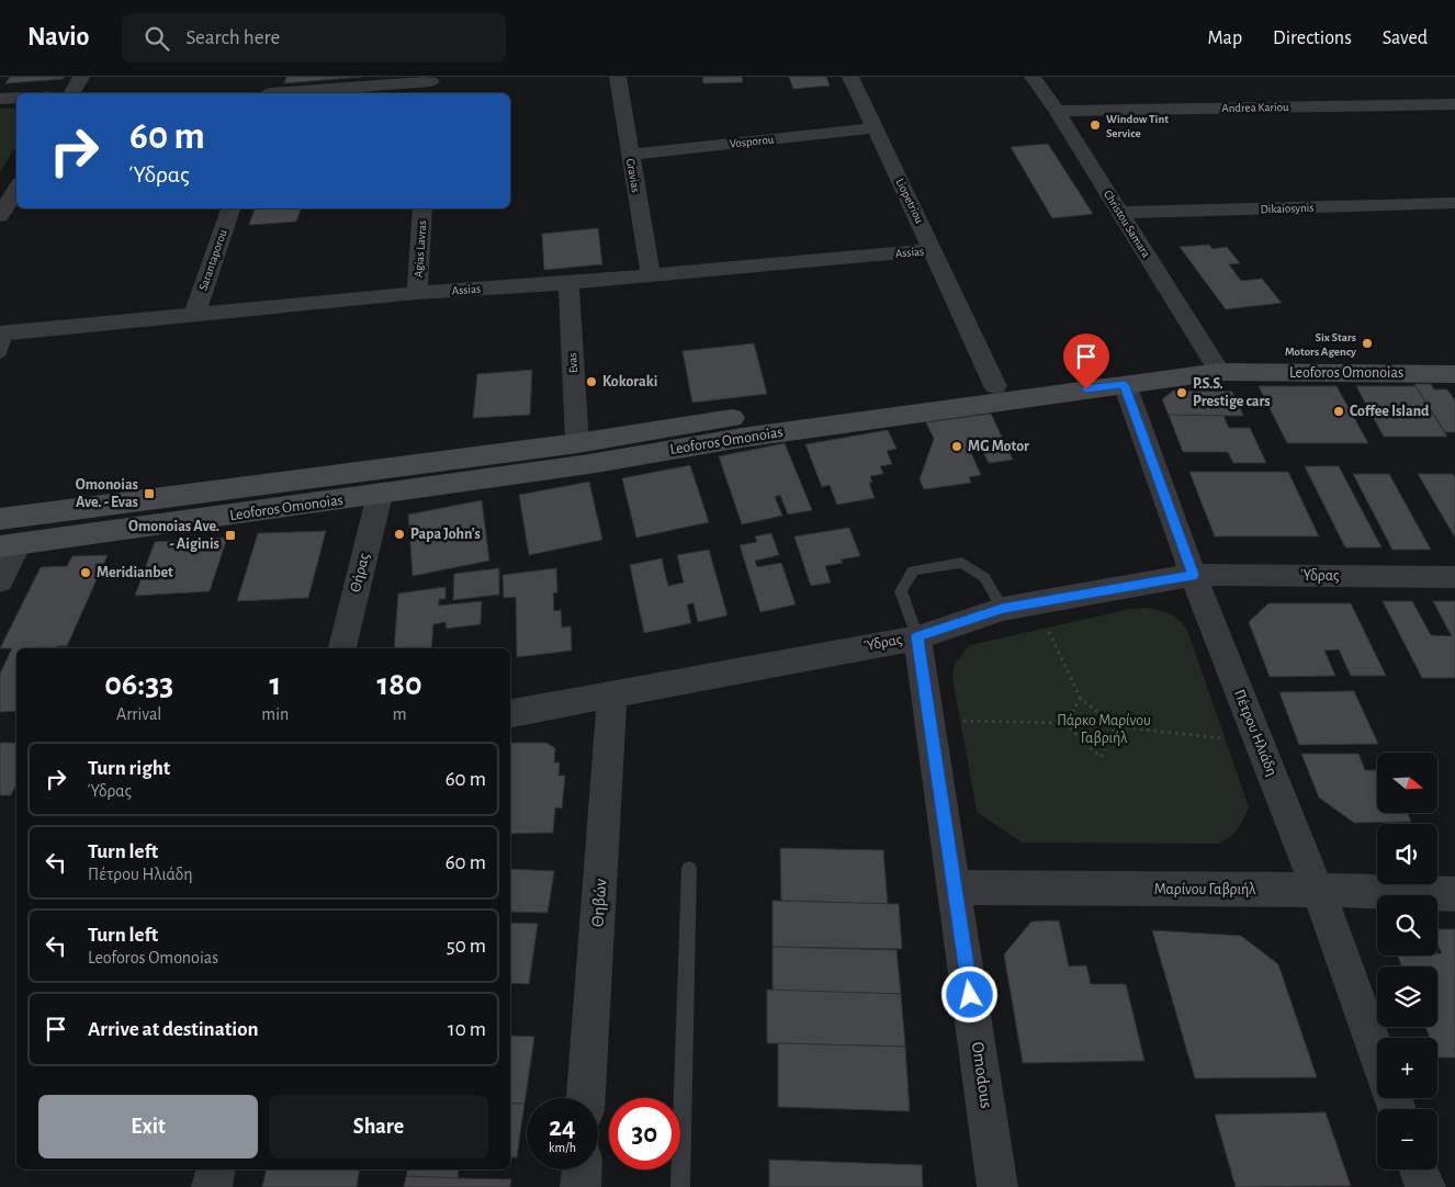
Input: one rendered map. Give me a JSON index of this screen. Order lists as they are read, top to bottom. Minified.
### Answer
{"streets":{"main road":["Leoforos Omonoias"],"street":["Andrea Kariou","Vosporou","Gravias","Liopetriou","Dikaiosynis","Christou Samara","Agias Lavras","Assias","Sarantaporou","Evas","Θήρας","Ύδρας","Πέτρου Ηλιάδη","Μαρίνου Γαβριήλ","Θηβών","Omodous"]},"crossings":[["Andrea Kariou","Christou Samara"],["Vosporou","Gravias"],["Vosporou","Liopetriou"],["Gravias","Assias"],["Liopetriou","Assias"],["Liopetriou","Leoforos Omonoias"],["Dikaiosynis","Christou Samara"],["Christou Samara","Leoforos Omonoias"],["Agias Lavras","Assias"],["Assias","Sarantaporou"],["Assias","Evas"],["Evas","Leoforos Omonoias"],["Leoforos Omonoias","Θήρας"],["Leoforos Omonoias","Πέτρου Ηλιάδη"],["Ύδρας","Πέτρου Ηλιάδη"],["Ύδρας","Θηβών"],["Ύδρας","Omodous"],["Πέτρου Ηλιάδη","Μαρίνου Γαβριήλ"],["Μαρίνου Γαβριήλ","Omodous"]],"parks":["Πάρκο Μαρίνου Γαβριήλ"],"places":{"other":["Window Tint Service","Six Stars Motors Agency","Kokoraki","P.S.S. Prestige cars","Coffee Island","MG Motor","Papa John's","Meridianbet"],"transit":["Omonoias Ave. - Evas","Omonoias Ave. - Aiginis"]},"north":"right","page":{"header":"Navio","search":"Search here","nav":["Map","Directions","Saved"],"turn":["60 m","Ύδρας"],"eta":["06:33","Arrival","1","min","180","m"],"list":[{"name":"Turn right","note":"Ύδρας","value":"60 m"},{"name":"Turn left","note":"Πέτρου Ηλιάδη","value":"60 m"},{"name":"Turn left","note":"Leoforos Omonoias","value":"50 m"},{"name":"Arrive at destination","value":"10 m"}],"map_buttons":["+","−"],"buttons":["Exit","Share"],"speed":"24 km/h","limit":"30"}}
